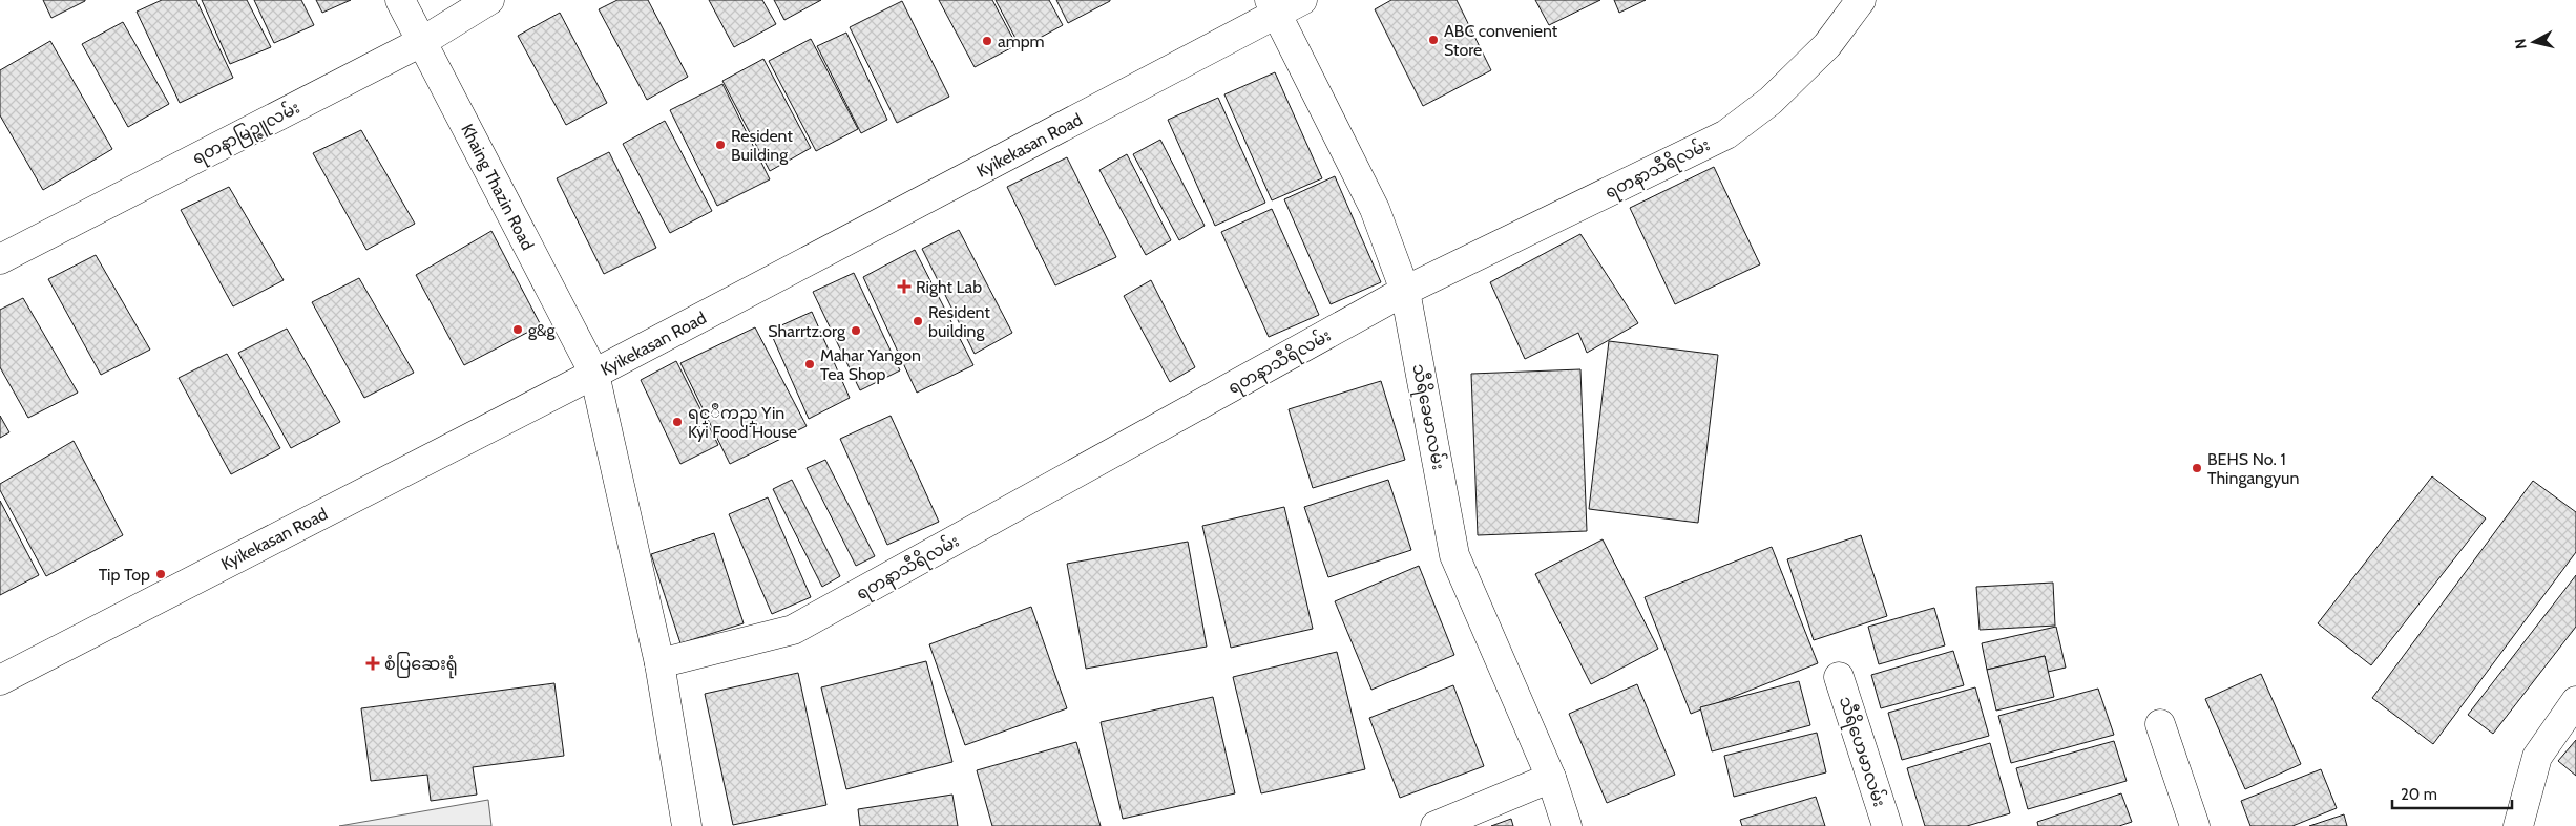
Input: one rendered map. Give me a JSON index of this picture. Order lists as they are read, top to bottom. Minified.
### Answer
{"streets":{"street":["ရတနာမြဉ္ဇူလမ်း","Kyikekasan Road","ရတနာသီရိလမ်း","Khaing Thazin Road","သီရိခေမာလမ်း","သီရိဟေမာလမ်း"]},"crossings":[["ရတနာမြဉ္ဇူလမ်း","Khaing Thazin Road"],["Kyikekasan Road","Khaing Thazin Road"],["Kyikekasan Road","သီရိခေမာလမ်း"],["ရတနာသီရိလမ်း","Khaing Thazin Road"],["ရတနာသီရိလမ်း","သီရိခေမာလမ်း"]],"places":{"other":["ABC convenient Store","ampm","Resident Building","Resident building","g&g","Sharrtz.org","Mahar Yangon Tea Shop","ရင္ဳကည္ Yin Kyi Food House","BEHS No. 1 Thingangyun","Tip Top"],"health":["Right Lab","စံပြဆေးရုံ"]},"scale_bar":"20 m","north":"left"}
